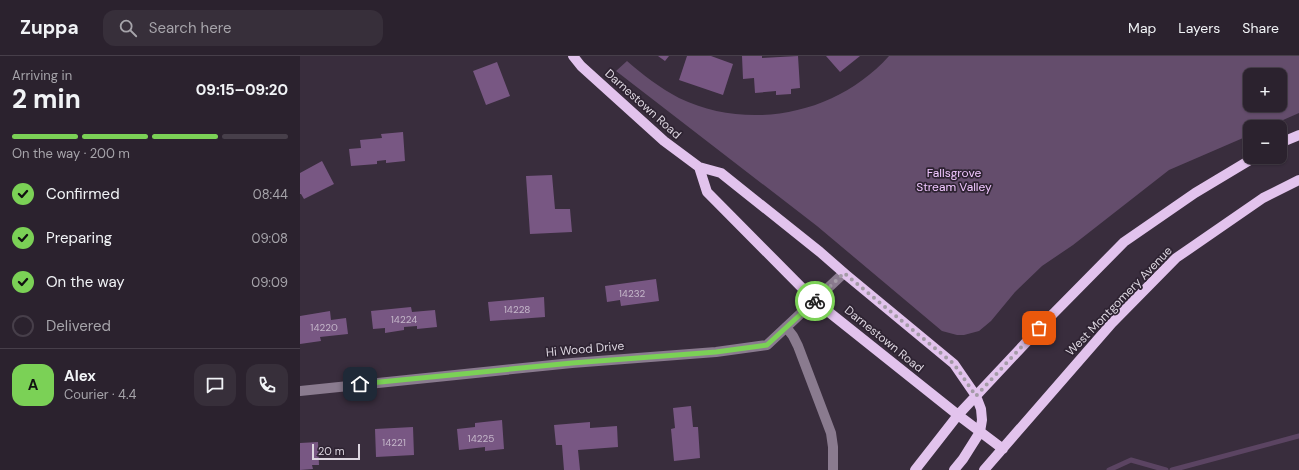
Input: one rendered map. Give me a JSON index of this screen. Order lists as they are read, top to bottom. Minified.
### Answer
{"streets":{"main road":["Darnestown Road","West Montgomery Avenue"],"street":["Hi Wood Drive"]},"crossings":[["Darnestown Road","West Montgomery Avenue"],["Darnestown Road","Hi Wood Drive"]],"parks":["Fallsgrove Stream Valley"],"house_numbers":["14232","14228","14224","14220","14225","14221"],"scale_bar":"20 m","page":{"header":"Zuppa","search":"Search here","nav":["Map","Layers","Share"],"heading":["2 min","Arriving in","09:15–09:20"],"panel":["Alex","Courier · 4.4"],"map_buttons":["+","−"],"bar":"On the way · 200 m","list":[["Confirmed","08:44"],["Preparing","09:08"],["On the way","09:09"],"Delivered"],"round":"A","scale":"20 m"}}
